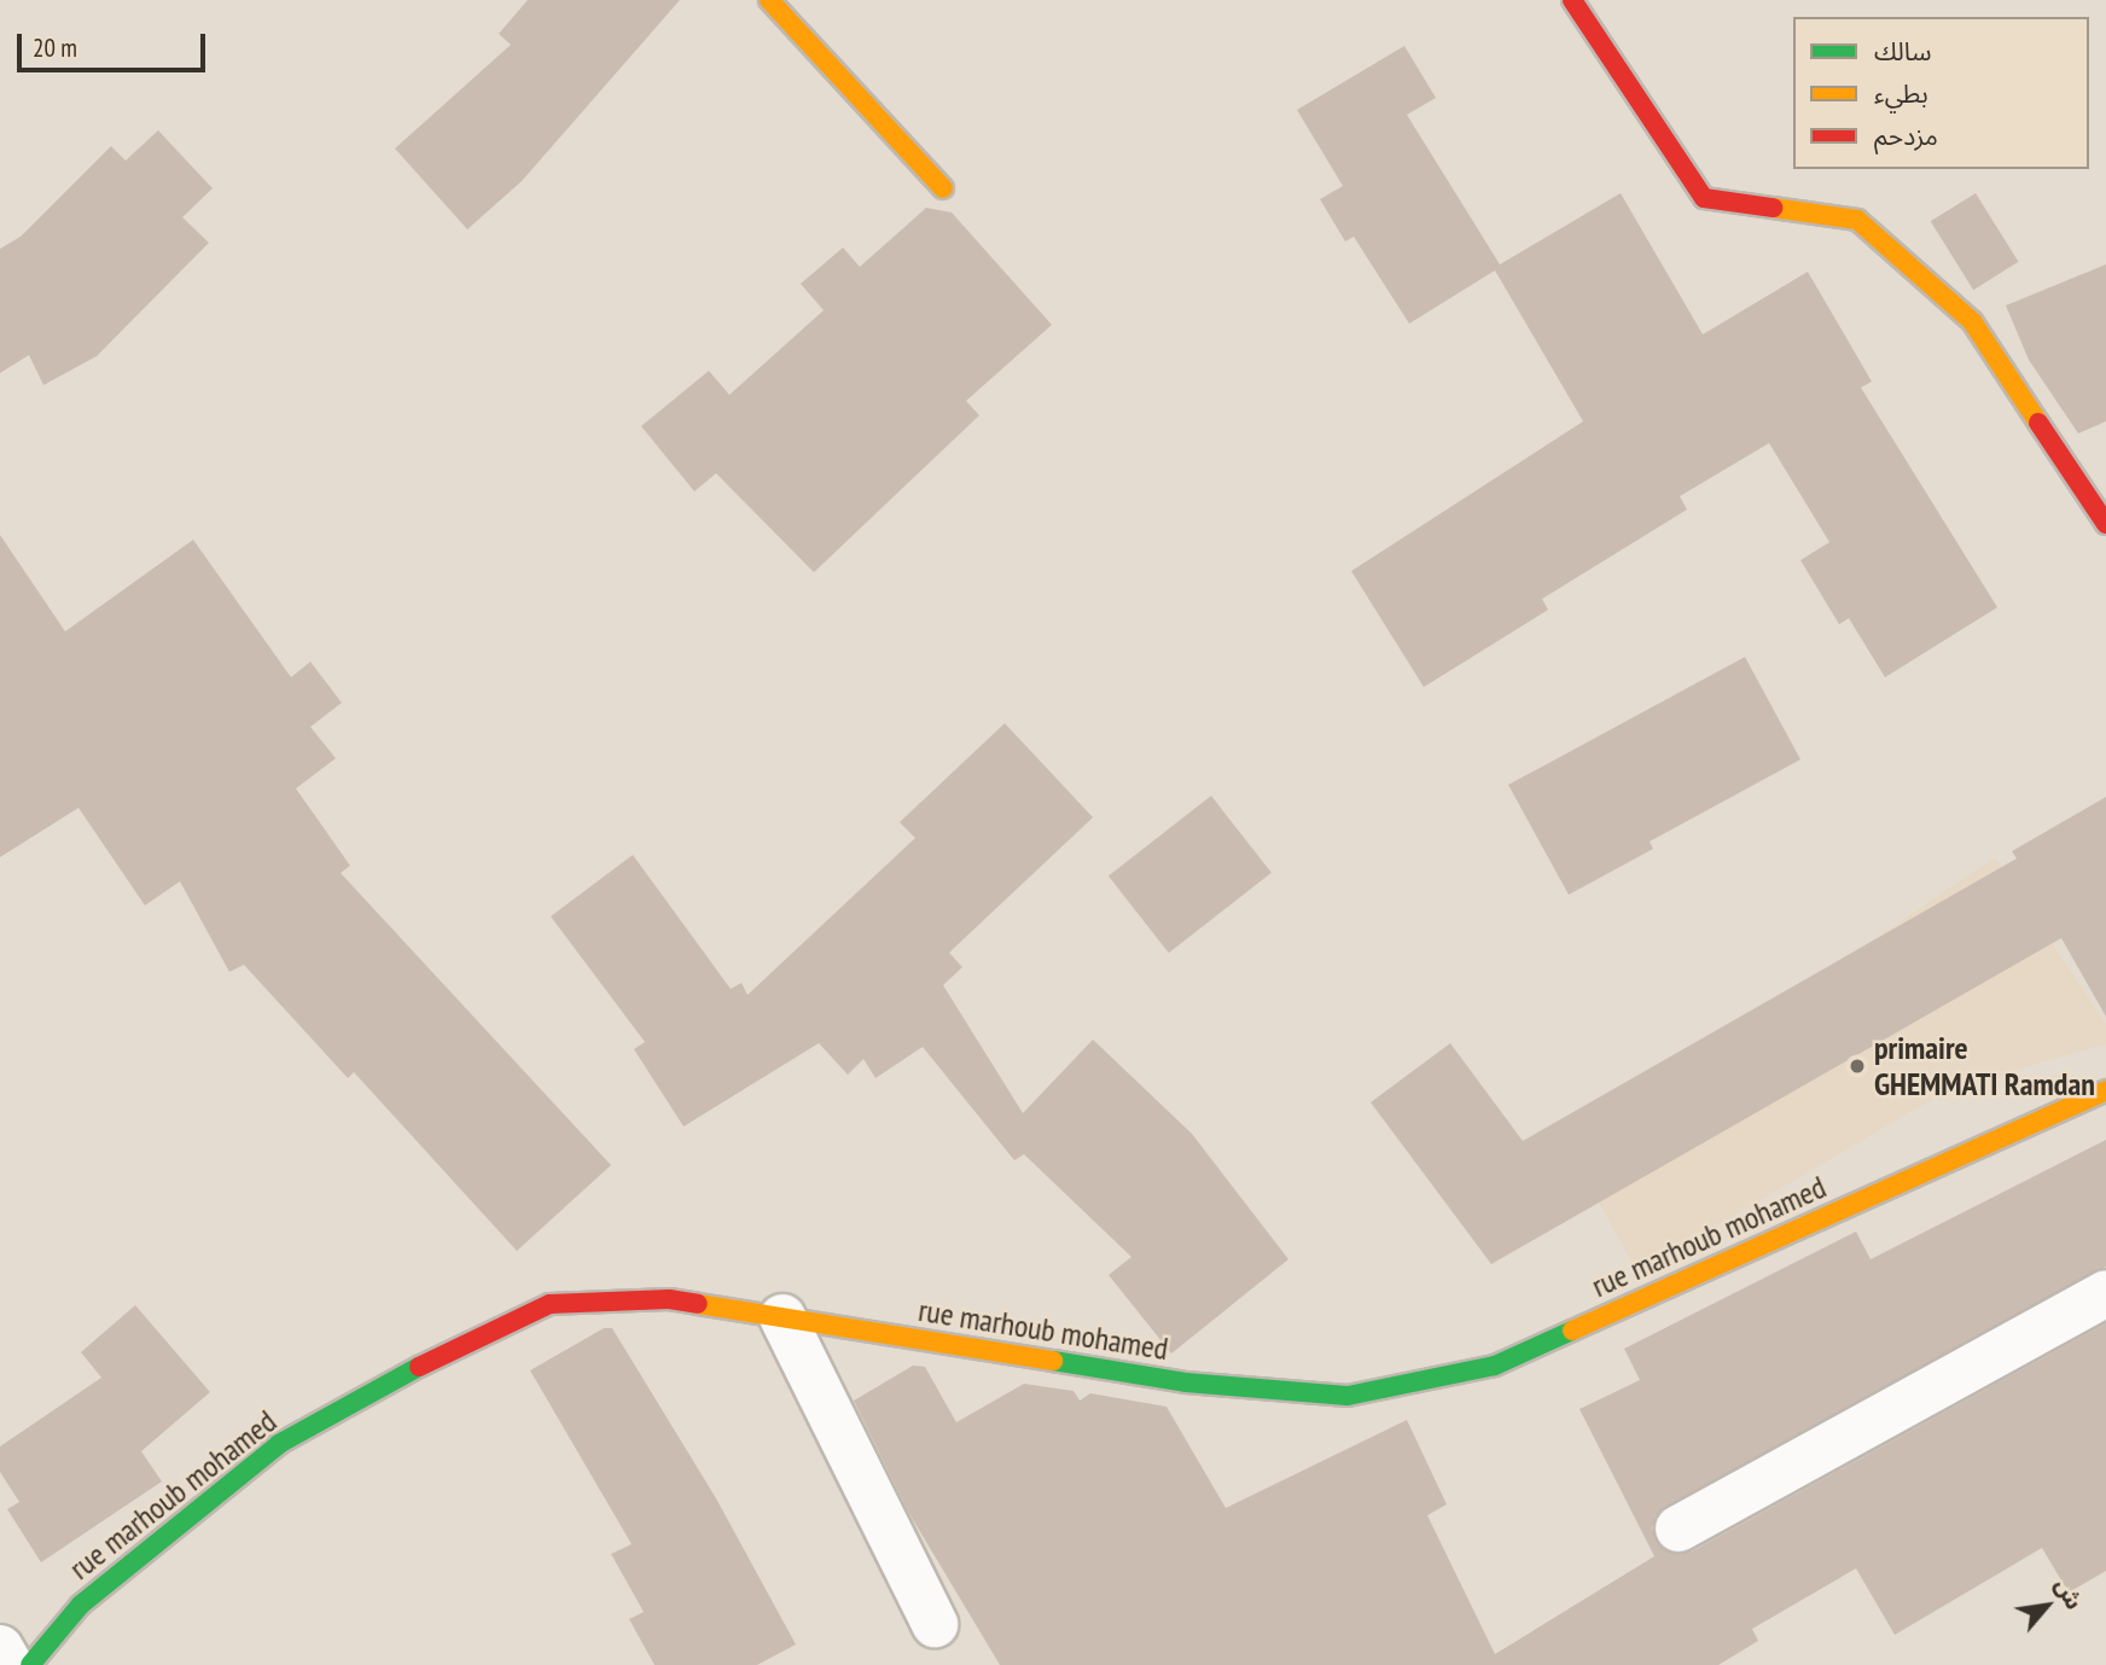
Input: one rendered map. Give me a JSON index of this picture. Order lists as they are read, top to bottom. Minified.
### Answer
{"streets":{"street":["rue marhoub mohamed"]},"places":["primaire GHEMMATI Ramdan"],"legend":["سالك","بطيء","مزدحم"],"scale_bar":"20 m","north":"top right"}
